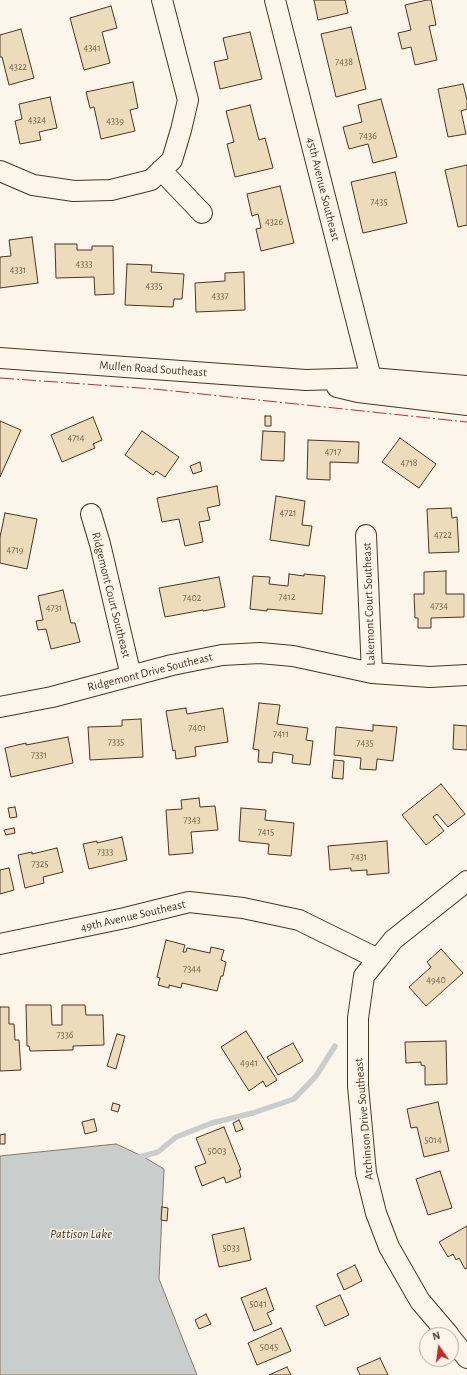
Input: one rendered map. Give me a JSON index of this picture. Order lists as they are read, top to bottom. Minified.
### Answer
{"streets":{"street":["45th Avenue Southeast","Mullen Road Southeast","Ridgemont Court Southeast","Lakemont Court Southeast","Ridgemont Drive Southeast","49th Avenue Southeast","Atchinson Drive Southeast"]},"crossings":[["45th Avenue Southeast","Mullen Road Southeast"],["Ridgemont Court Southeast","Ridgemont Drive Southeast"],["Lakemont Court Southeast","Ridgemont Drive Southeast"],["49th Avenue Southeast","Atchinson Drive Southeast"]],"water":["Pattison Lake"],"house_numbers":["4341","7438","4322","4324","4339","7436","7435","4326","4333","4331","4335","4337","4714","4717","4718","4721","4722","4719","7412","7402","4734","4731","7401","7411","7335","7435","7331","7343","7415","7333","7431","7325","7344","4940","7336","4941","5014","5003","5033","5041","5045"],"north":"top"}
